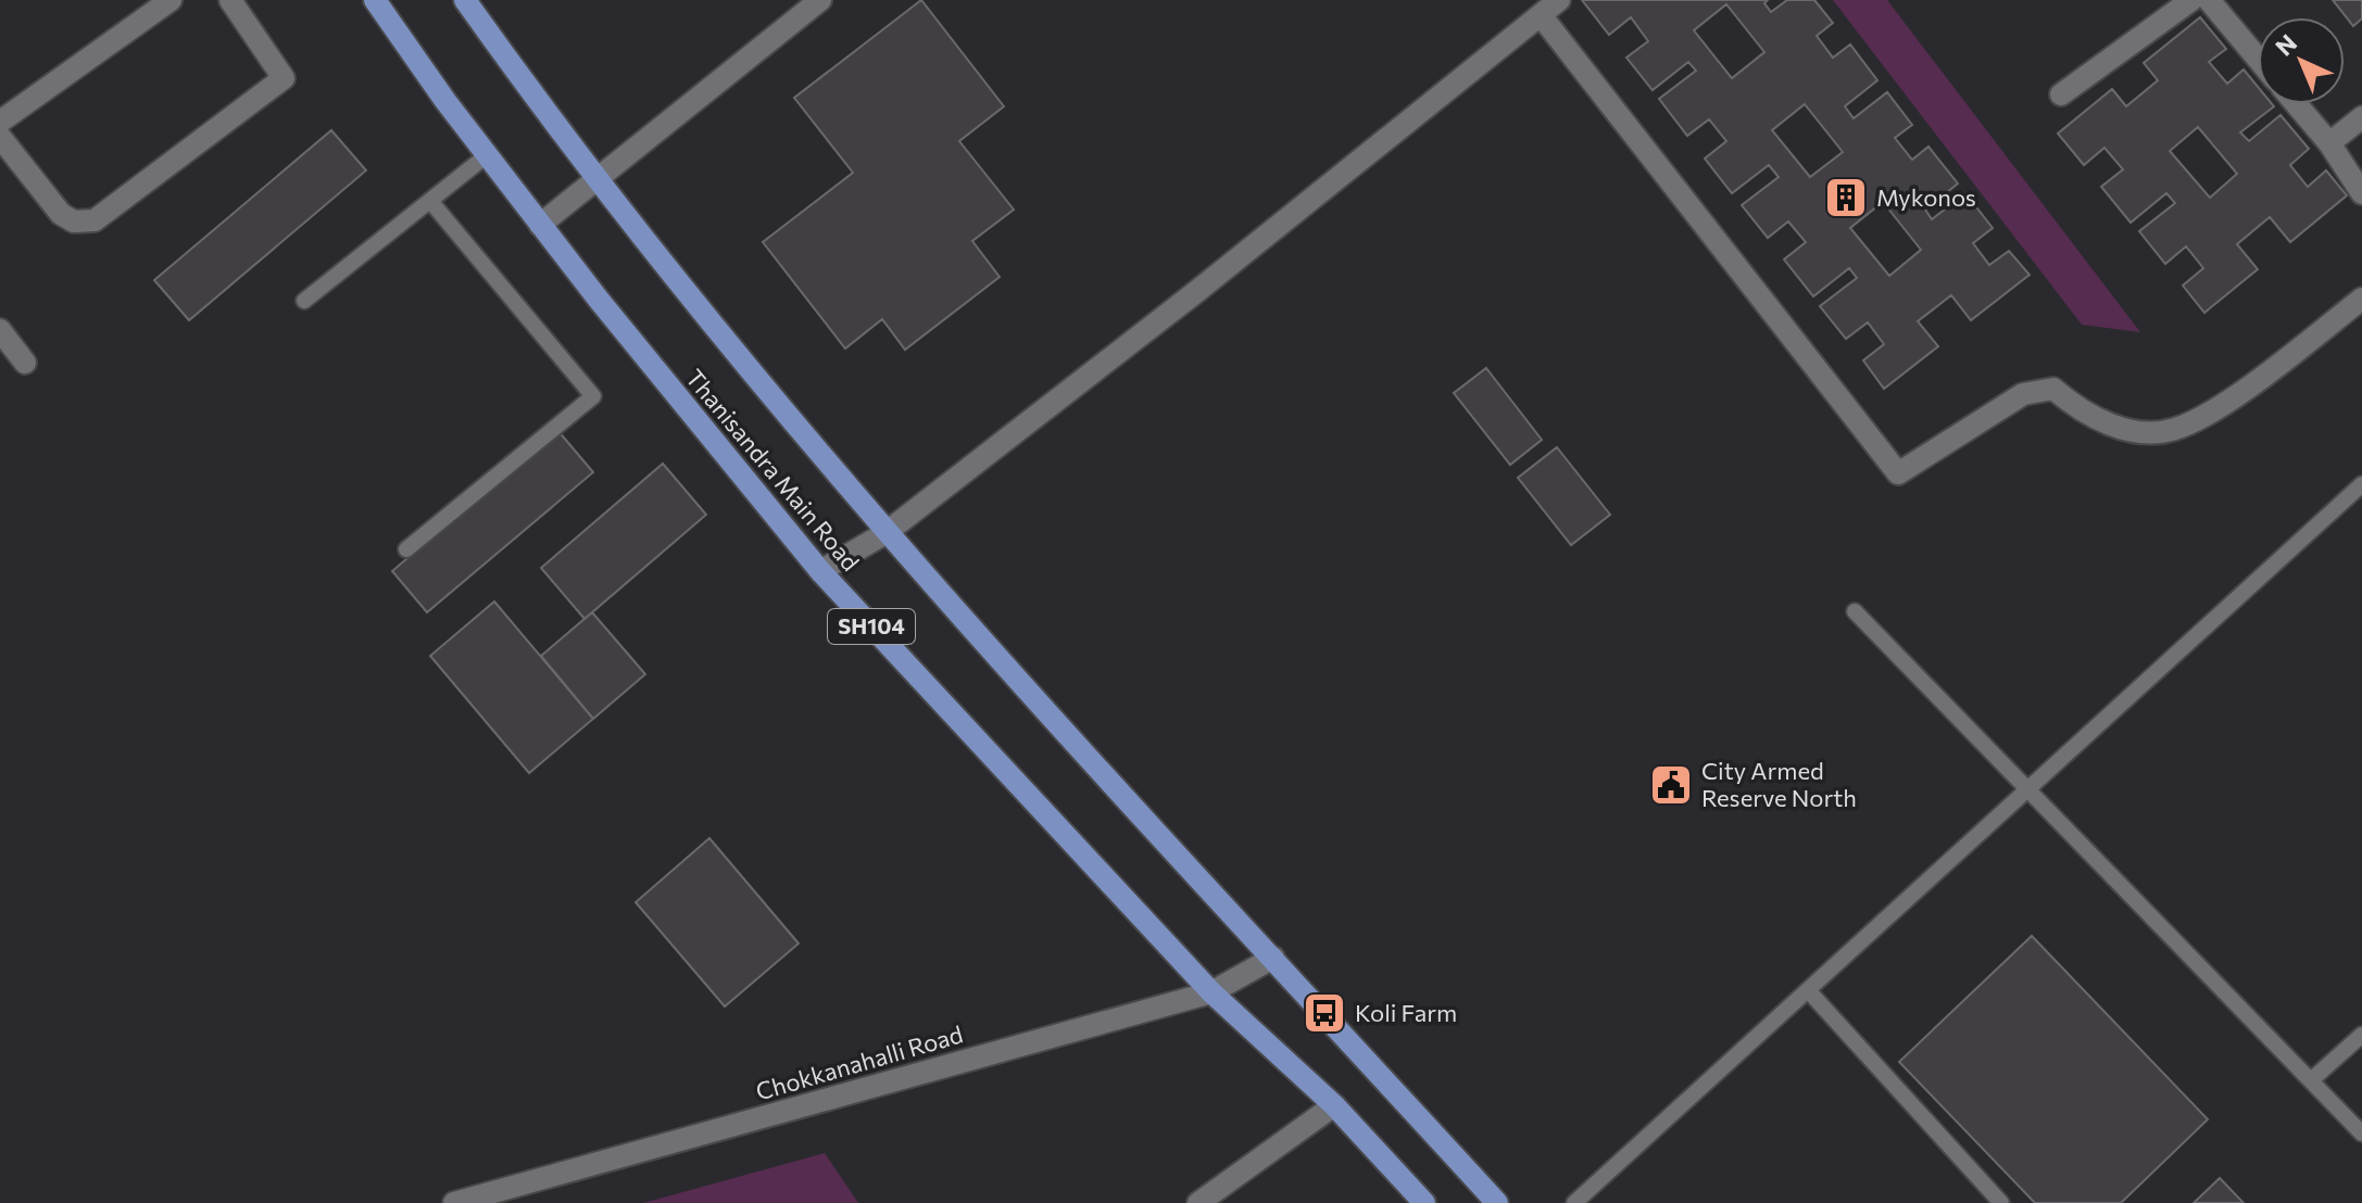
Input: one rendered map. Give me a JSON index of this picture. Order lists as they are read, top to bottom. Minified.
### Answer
{"streets":{"main road":["Thanisandra Main Road","SH104"],"street":["Chokkanahalli Road"]},"crossings":[["Thanisandra Main Road","Chokkanahalli Road"]],"places":{"building":["Mykonos"],"public building":["City Armed Reserve North"],"bus stop":["Koli Farm"]},"north":"top left"}
